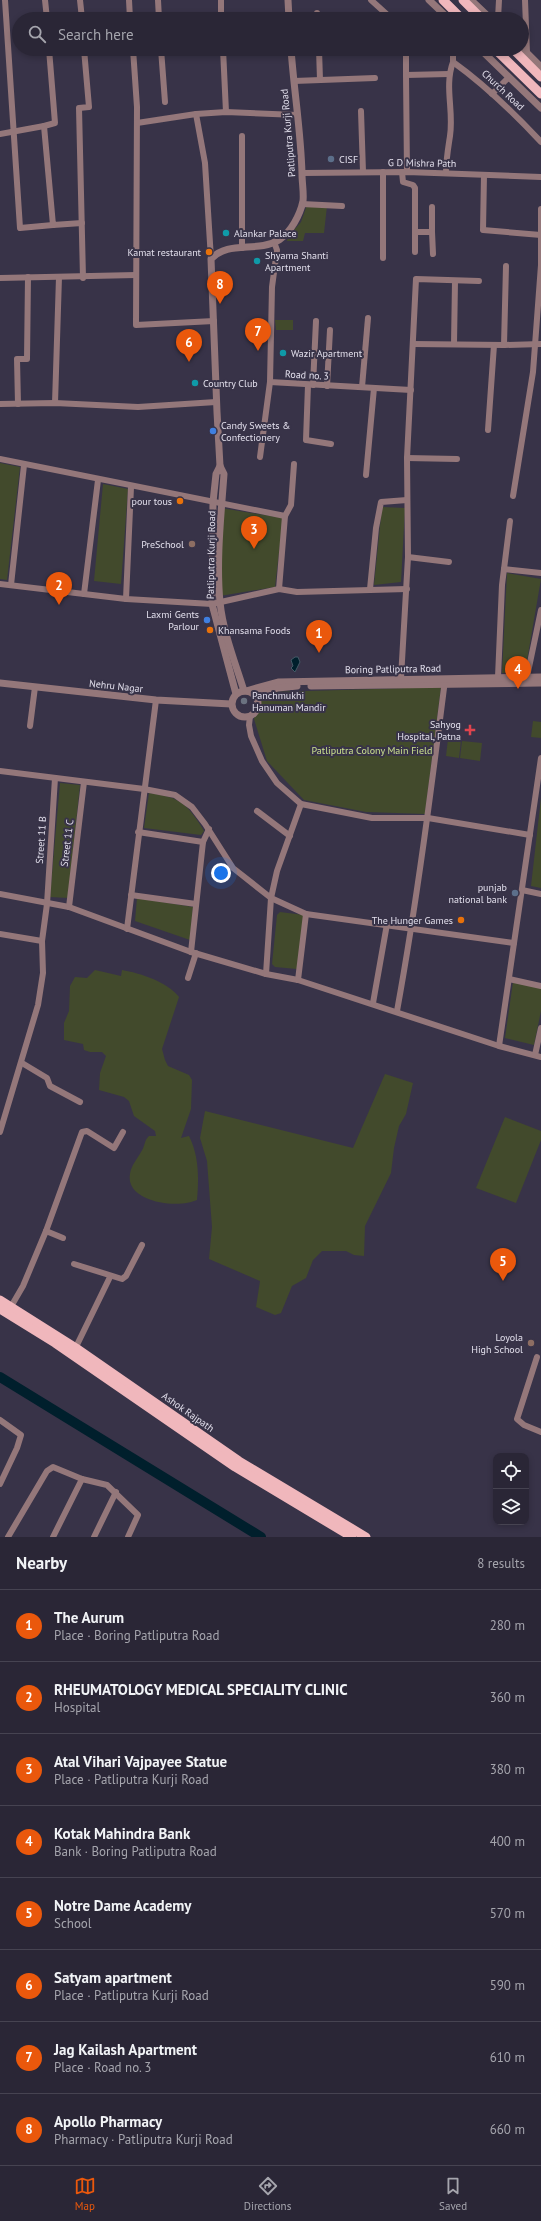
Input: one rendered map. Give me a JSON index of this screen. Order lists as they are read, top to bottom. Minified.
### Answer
{"streets":{"main road":["Ashok Rajpath"],"street":["Church Road","Patliputra Kurji Road","G D Mishra Path","Road no. 3","Boring Patliputra Road","Nehru Nagar","Street 11 B","Street 11 C"]},"crossings":[["Patliputra Kurji Road","G D Mishra Path"],["Patliputra Kurji Road","Road no. 3"],["Patliputra Kurji Road","Boring Patliputra Road"],["Patliputra Kurji Road","Nehru Nagar"],["Boring Patliputra Road","Nehru Nagar"]],"parks":["Patliputra Colony Main Field"],"places":{"other":["CISF","Alankar Palace","Kamat restaurant","Shyama Shanti Apartment","Wazir Apartment","Country Club","Candy Sweets & Confectionery","pour tous","PreSchool","Laxmi Gents Parlour","Khansama Foods","Panchmukhi Hanuman Mandir","punjab national bank","The Hunger Games","Loyola High School"],"health":["Sahyog Hospital, Patna"]},"page":{"search":"Search here","pins":["8","7","6","3","2","1","4","5"],"heading":["Nearby","8 results"],"list":[{"mark":"1","name":"The Aurum","note":"Place · Boring Patliputra Road","value":"280 m"},{"mark":"2","name":"RHEUMATOLOGY MEDICAL SPECIALITY CLINIC","note":"Hospital","value":"360 m"},{"mark":"3","name":"Atal Vihari Vajpayee Statue","note":"Place · Patliputra Kurji Road","value":"380 m"},{"mark":"4","name":"Kotak Mahindra Bank","note":"Bank · Boring Patliputra Road","value":"400 m"},{"mark":"5","name":"Notre Dame Academy","note":"School","value":"570 m"},{"mark":"6","name":"Satyam apartment","note":"Place · Patliputra Kurji Road","value":"590 m"},{"mark":"7","name":"Jag Kailash Apartment","note":"Place · Road no. 3","value":"610 m"},{"mark":"8","name":"Apollo Pharmacy","note":"Pharmacy · Patliputra Kurji Road","value":"660 m"}],"nav":["Map","Directions","Saved"]}}
